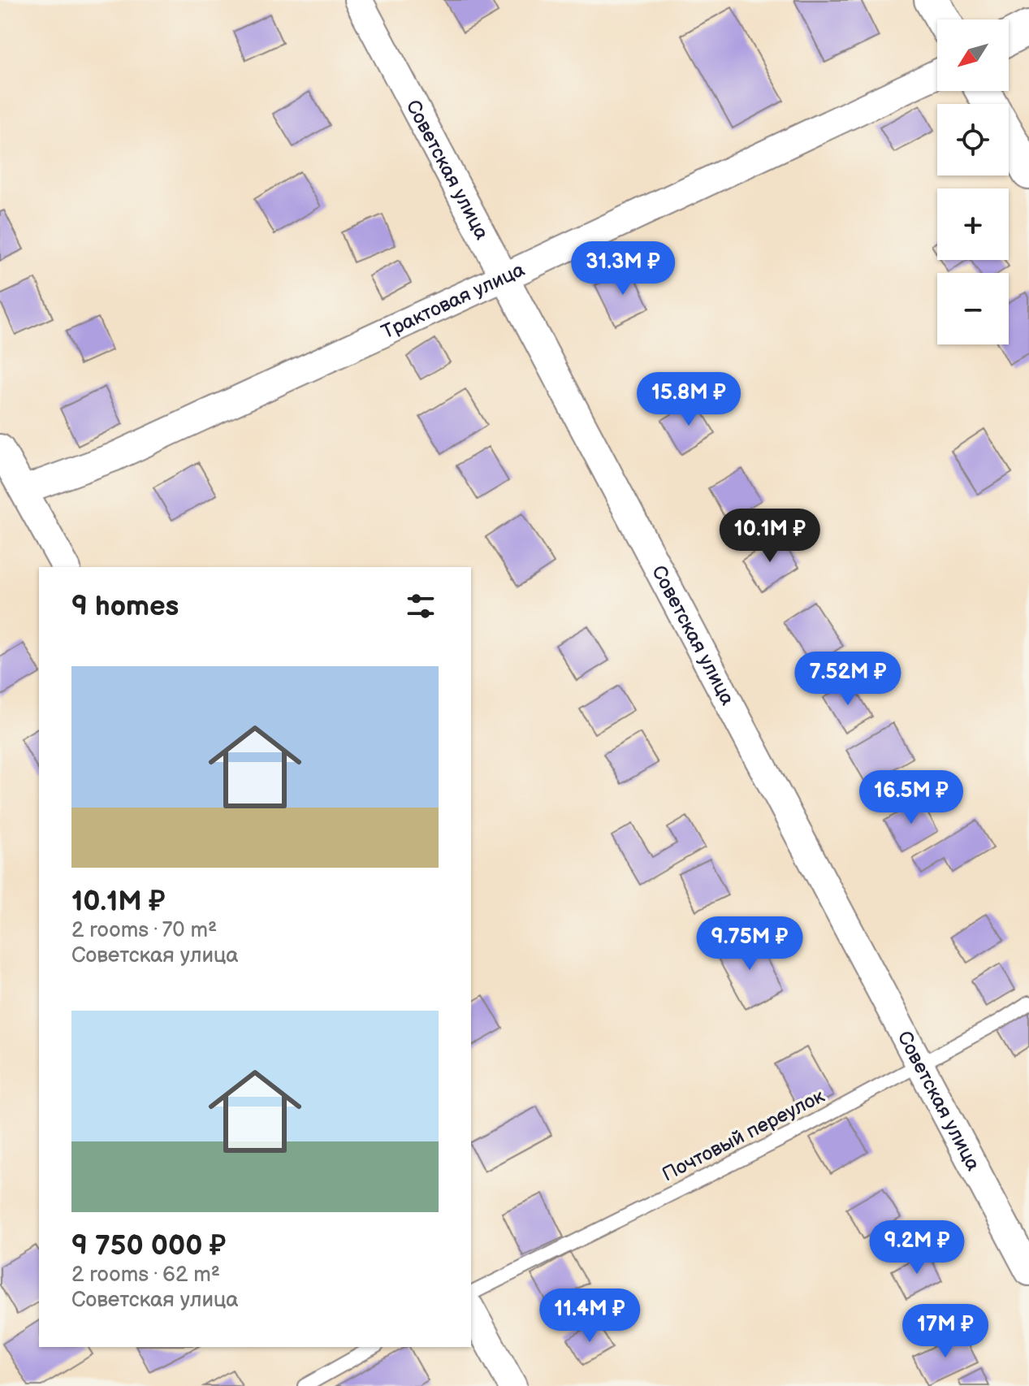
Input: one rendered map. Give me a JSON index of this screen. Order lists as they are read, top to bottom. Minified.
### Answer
{"streets":{"street":["Советская улица","Трактовая улица"],"lane":["Почтовый переулок"]},"crossings":[["Советская улица","Трактовая улица"],["Советская улица","Почтовый переулок"]],"north":"bottom left","page":{"map_buttons":["+","−"],"price":["31.3M ₽","15.8M ₽","10.1M ₽","7.52M ₽","16.5M ₽","9.75M ₽","9.2M ₽","11.4M ₽","17M ₽"],"heading":"9 homes","list":[{"name":"10.1M ₽","note":"2 rooms · 70 m² · Советская улица"},{"name":"9 750 000 ₽","note":"2 rooms · 62 m² · Советская улица"}]}}
